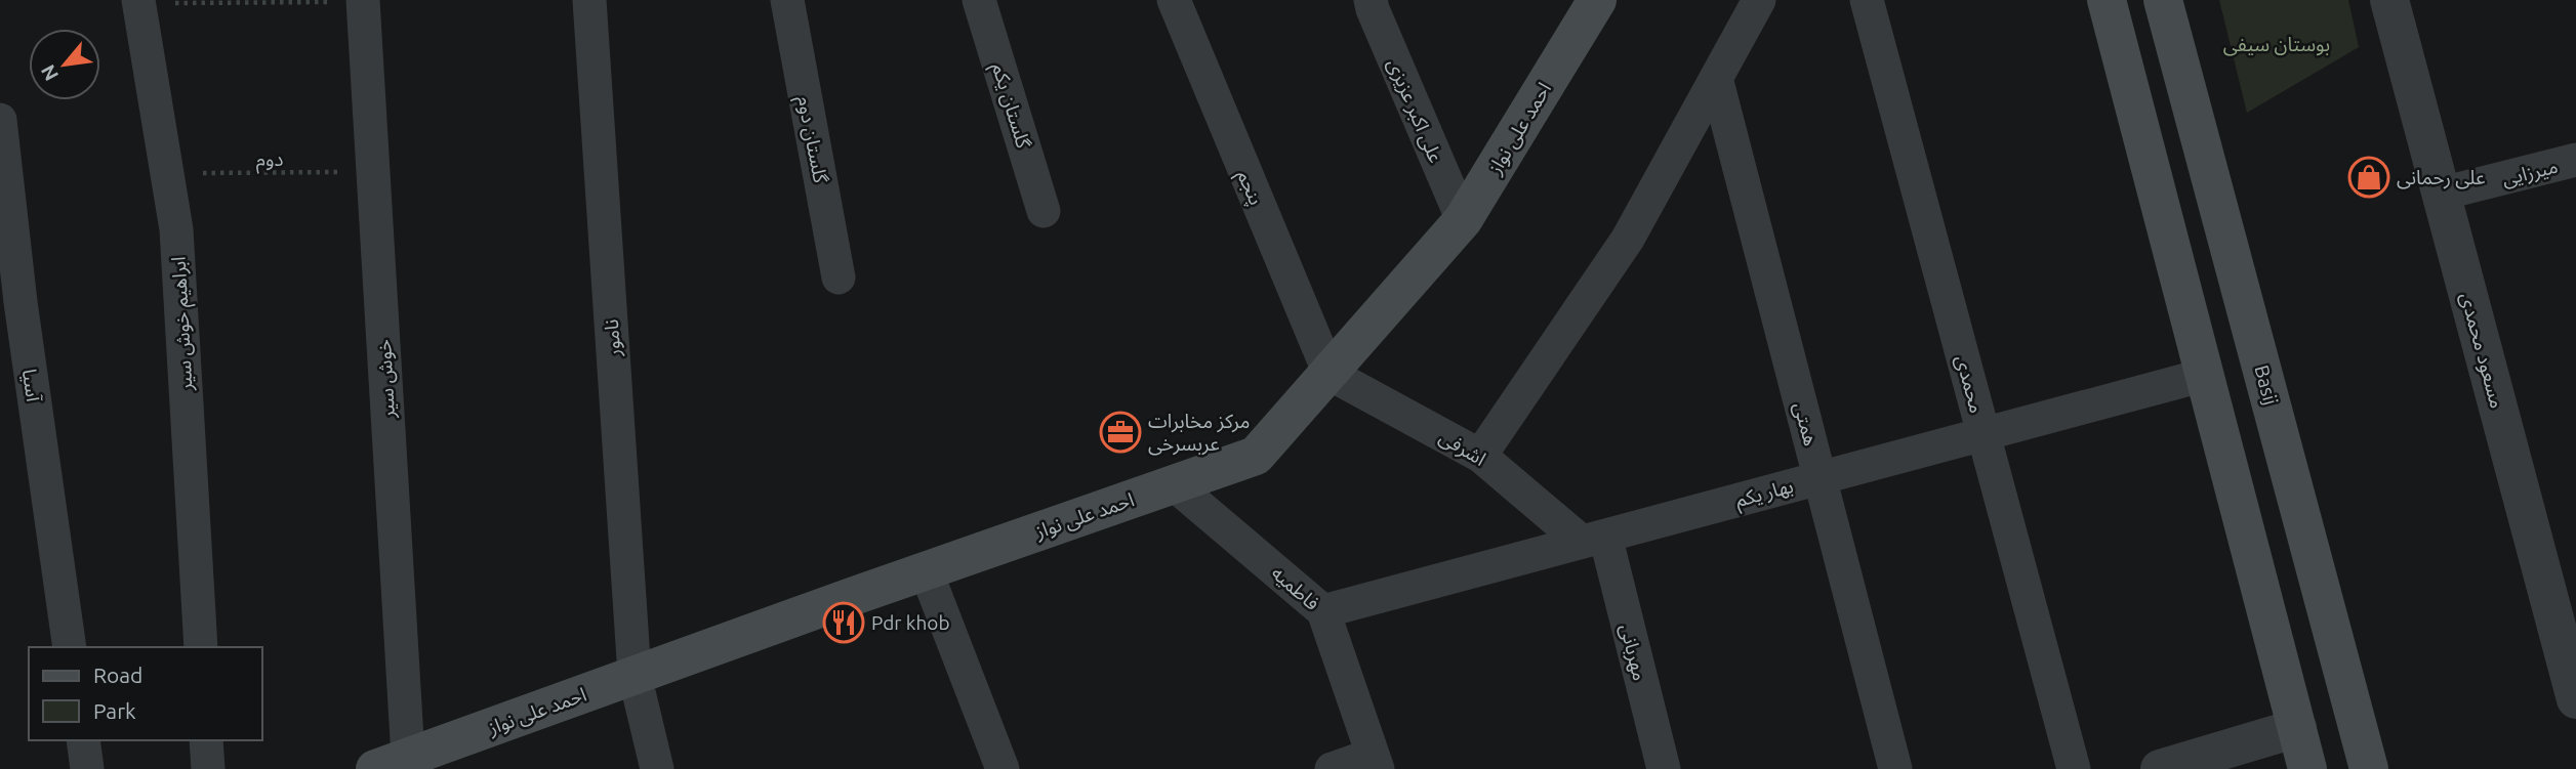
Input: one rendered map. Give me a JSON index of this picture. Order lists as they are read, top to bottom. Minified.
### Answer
{"streets":{"main road":["احمد علی نواز","Basij"],"street":["گلستان یکم","علی اکبر عزیزی","گلستان دوم","میرزایی","پنجم","ابراهیم خوش سیر","نامور","مسعود محمدی","خوش سیر","محمدی","آسیا","همتی","اشرفی","بهار یکم","فاطمیه","مهربانی"],"path":["دوم"]},"crossings":[["علی اکبر عزیزی","احمد علی نواز"],["احمد علی نواز","پنجم"],["احمد علی نواز","نامور"],["احمد علی نواز","خوش سیر"],["احمد علی نواز","اشرفی"],["احمد علی نواز","فاطمیه"],["دوم","ابراهیم خوش سیر"],["دوم","خوش سیر"],["میرزایی","مسعود محمدی"],["پنجم","اشرفی"],["محمدی","بهار یکم"],["همتی","بهار یکم"],["اشرفی","بهار یکم"],["اشرفی","مهربانی"],["بهار یکم","فاطمیه"],["بهار یکم","مهربانی"]],"parks":["بوستان سیفی"],"places":{"shop":["علی رحمانی"],"office":["مرکز مخابرات عربسرخی"],"restaurant":["Pdr khob"]},"legend":["Road","Park"],"north":"bottom left"}
